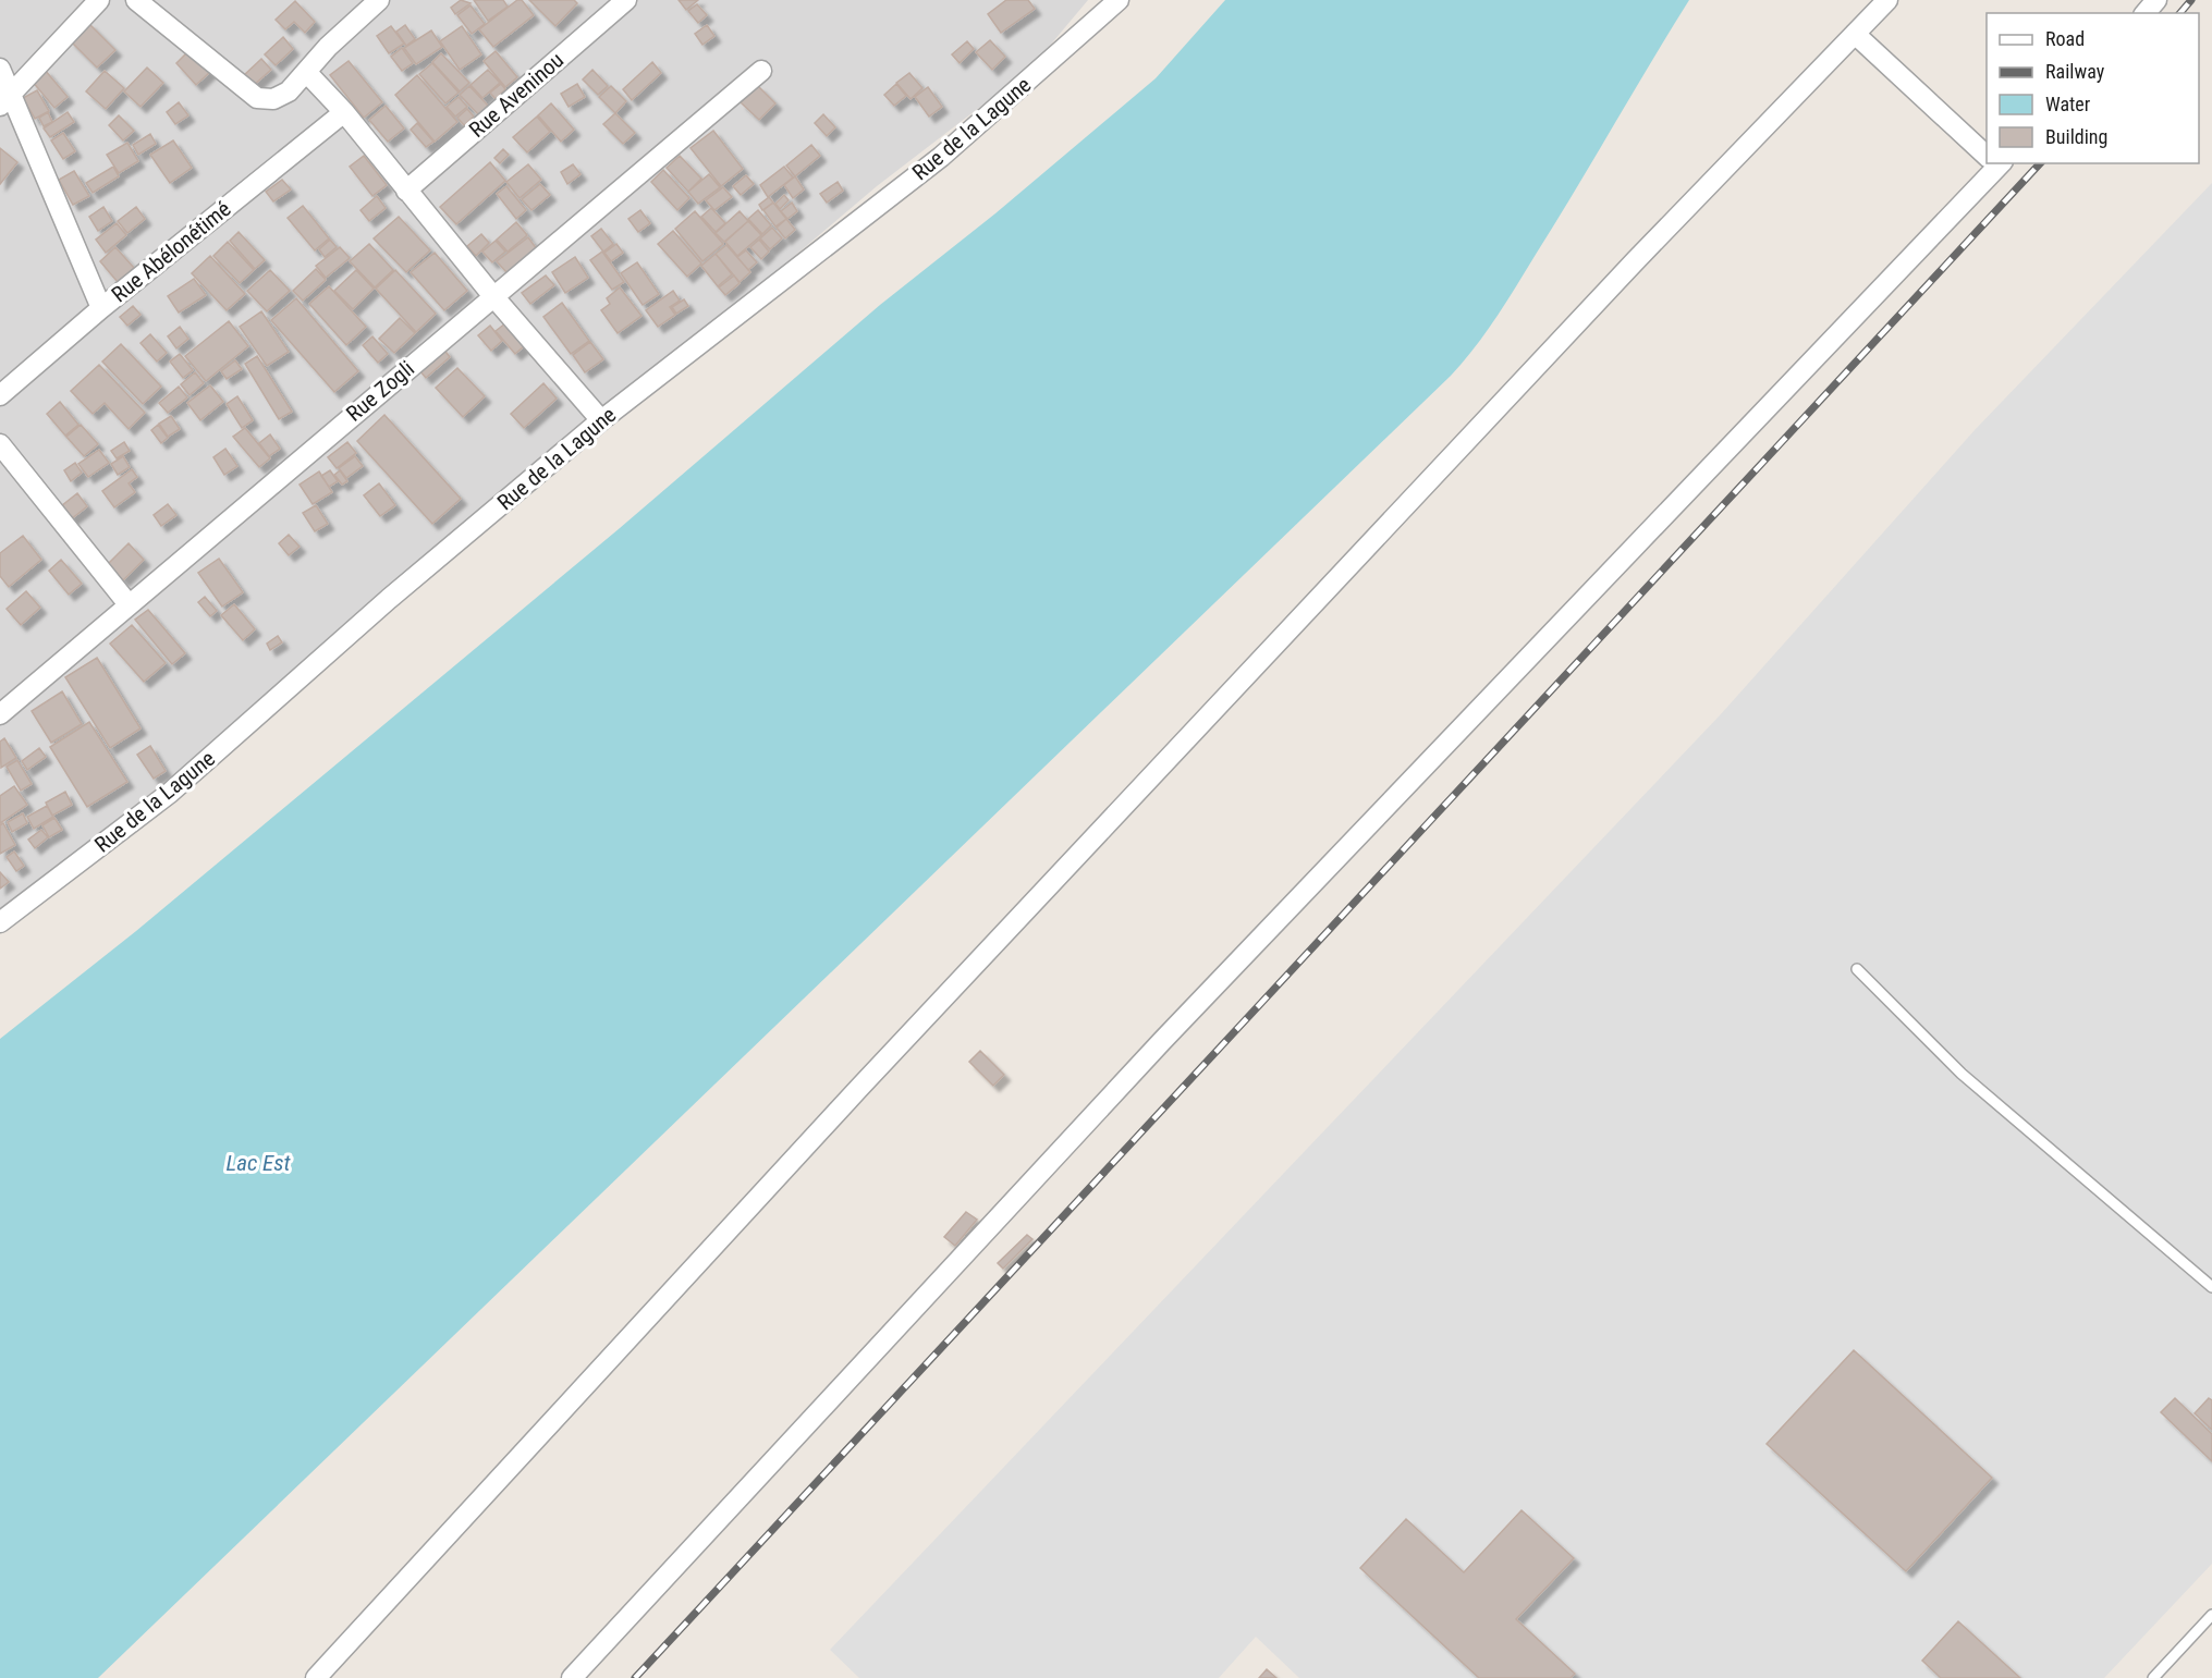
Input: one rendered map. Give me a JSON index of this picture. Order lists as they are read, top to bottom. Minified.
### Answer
{"streets":{"street":["Rue Aveninou","Rue de la Lagune","Rue Abélonétimé","Rue Zogli"]},"water":["Lac Est"],"legend":["Road","Railway","Water","Building"]}
